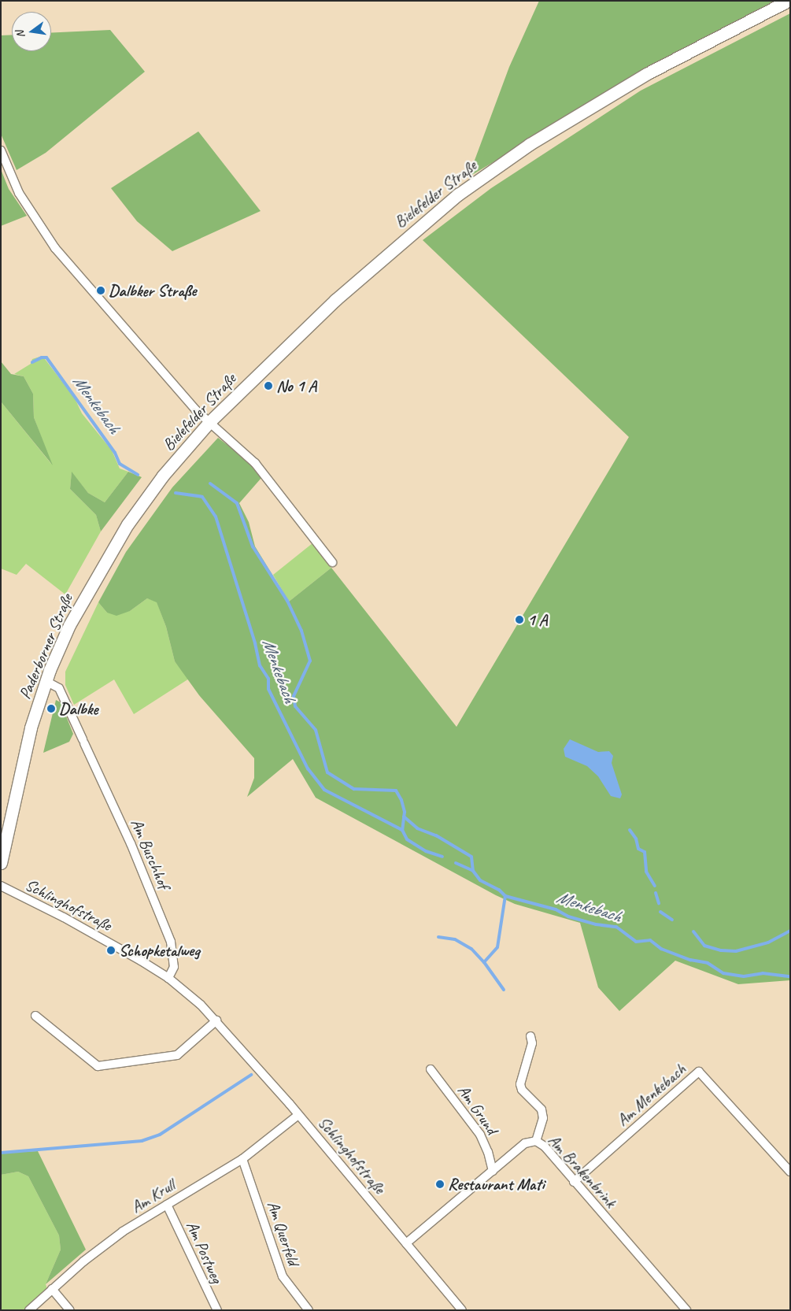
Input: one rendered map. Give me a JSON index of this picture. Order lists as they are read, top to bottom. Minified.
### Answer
{"streets":{"main road":["Bielefelder Straße","Paderborner Straße"],"street":["Am Buschhof","Schlinghofstraße","Am Menkebach","Am Grund","Am Brakenbrink","Am Krull","Am Querfeld","Am Postweg"]},"crossings":[["Bielefelder Straße","Paderborner Straße"],["Paderborner Straße","Am Buschhof"],["Am Buschhof","Schlinghofstraße"],["Schlinghofstraße","Am Brakenbrink"],["Schlinghofstraße","Am Krull"],["Am Menkebach","Am Brakenbrink"],["Am Grund","Am Brakenbrink"],["Am Krull","Am Querfeld"],["Am Krull","Am Postweg"]],"water":["Menkebach"],"places":["Dalbker Straße","No 1 A","1 A","Dalbke","Schopketalweg","Restaurant Mati"],"north":"left"}
